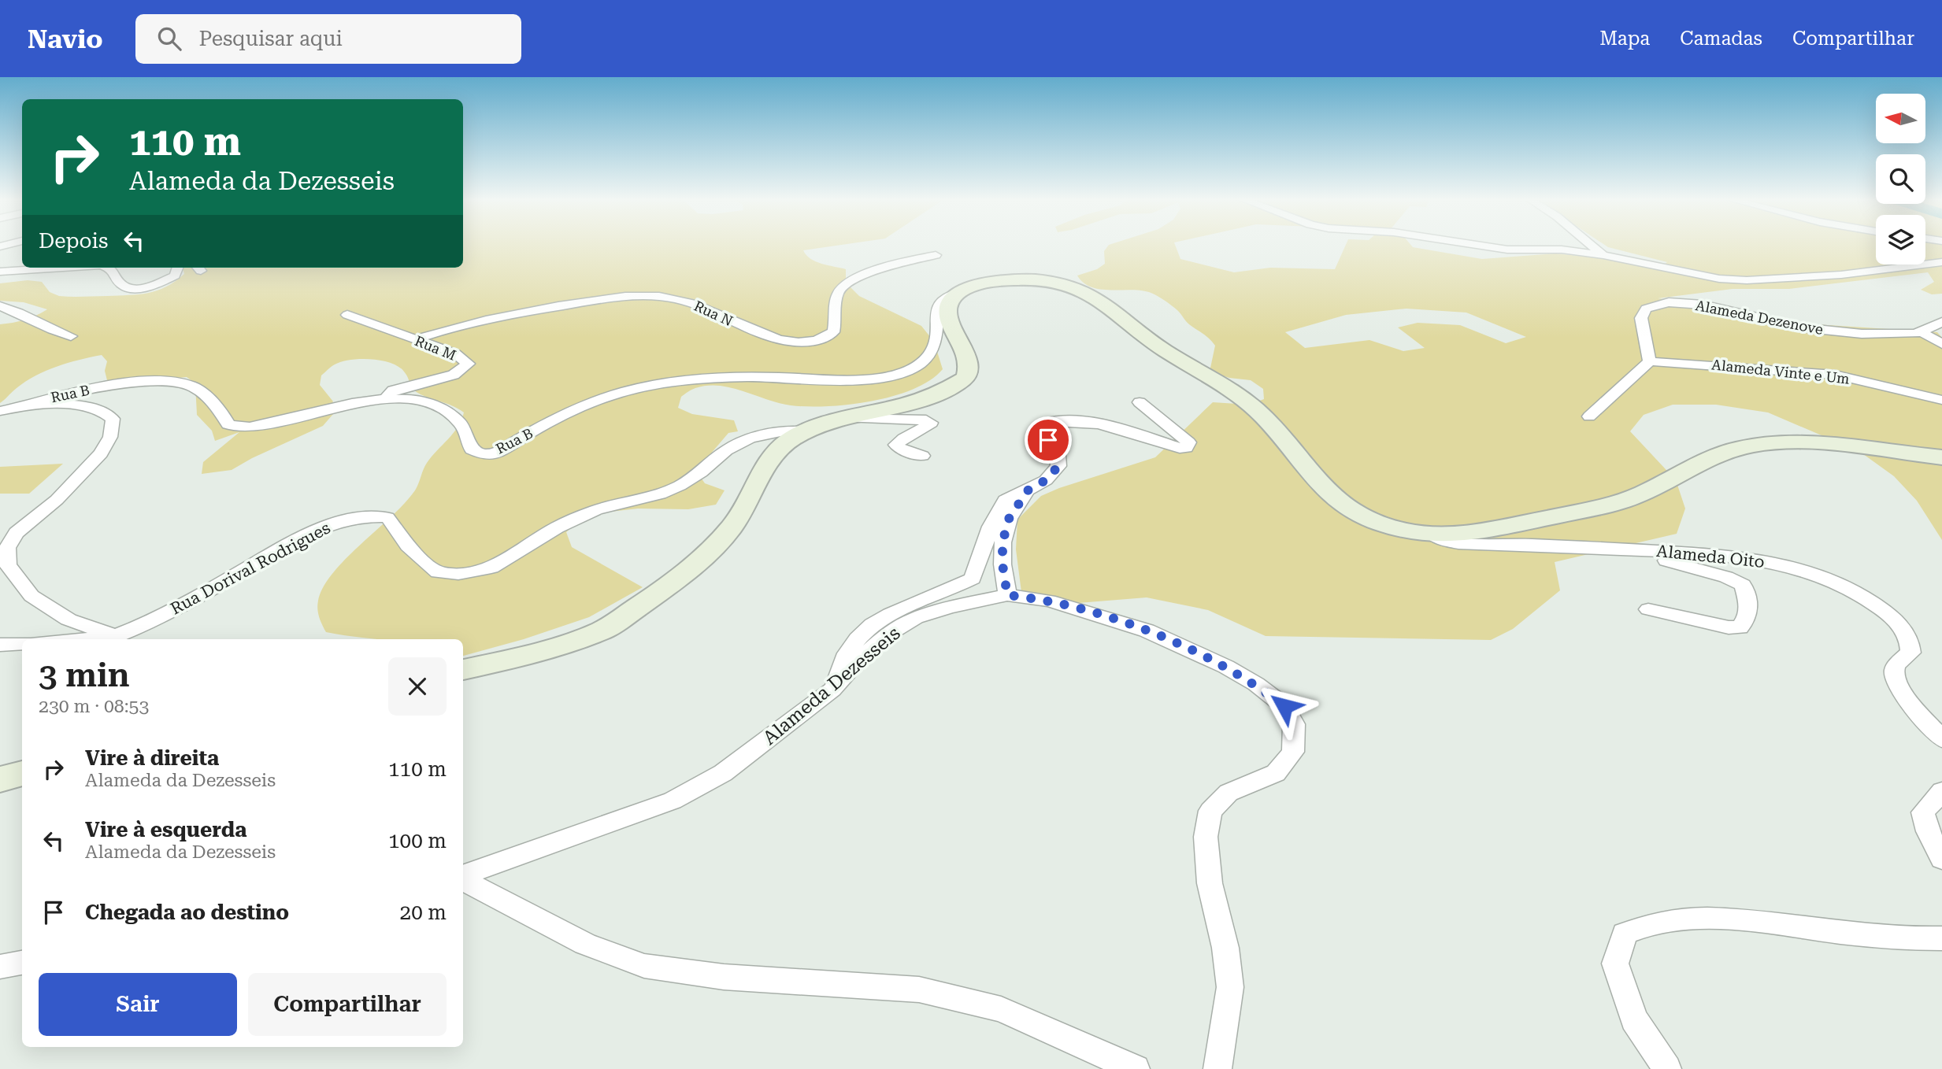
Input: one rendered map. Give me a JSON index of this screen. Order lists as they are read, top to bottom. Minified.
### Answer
{"streets":{"street":["Rua N","Alameda Dezenove","Rua M","Alameda Vinte e Um","Rua B","Alameda Oito","Rua Dorival Rodrigues","Alameda Dezesseis"]},"crossings":[["Rua N","Rua M"],["Alameda Dezenove","Alameda Vinte e Um"],["Rua M","Rua B"]],"north":"left","page":{"header":"Navio","search":"Pesquisar aqui","nav":["Mapa","Camadas","Compartilhar"],"turn":["110 m","Alameda da Dezesseis"],"then":"Depois","heading":["3 min","230 m · 08:53"],"list":[{"name":"Vire à direita","note":"Alameda da Dezesseis","value":"110 m"},{"name":"Vire à esquerda","note":"Alameda da Dezesseis","value":"100 m"},{"name":"Chegada ao destino","value":"20 m"}],"buttons":["Sair","Compartilhar"]}}
